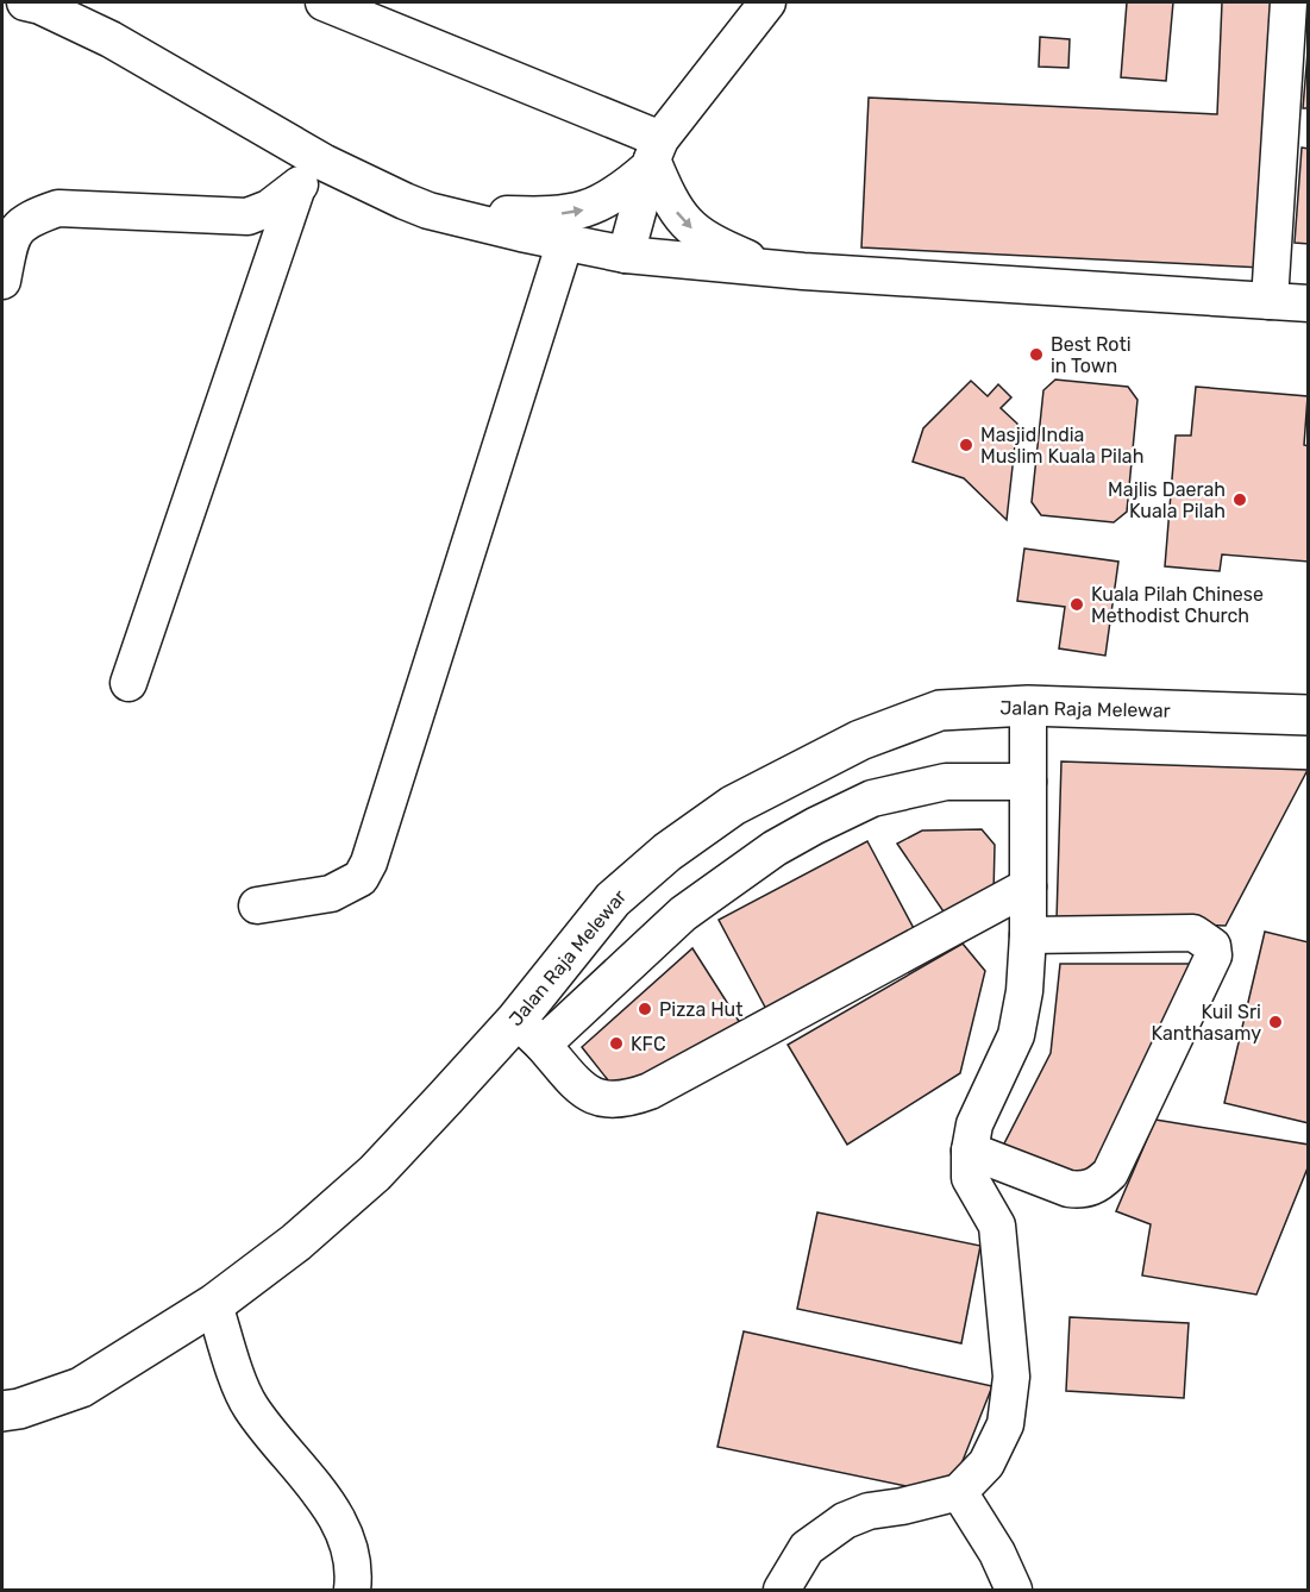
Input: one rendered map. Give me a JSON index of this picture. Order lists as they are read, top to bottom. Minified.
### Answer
{"streets":{"highway":["Jalan Raja Melewar"]},"places":["Best Roti in Town","Masjid India Muslim Kuala Pilah","Majlis Daerah Kuala Pilah","Kuala Pilah Chinese Methodist Church","Pizza Hut","Kuil Sri Kanthasamy","KFC"]}
